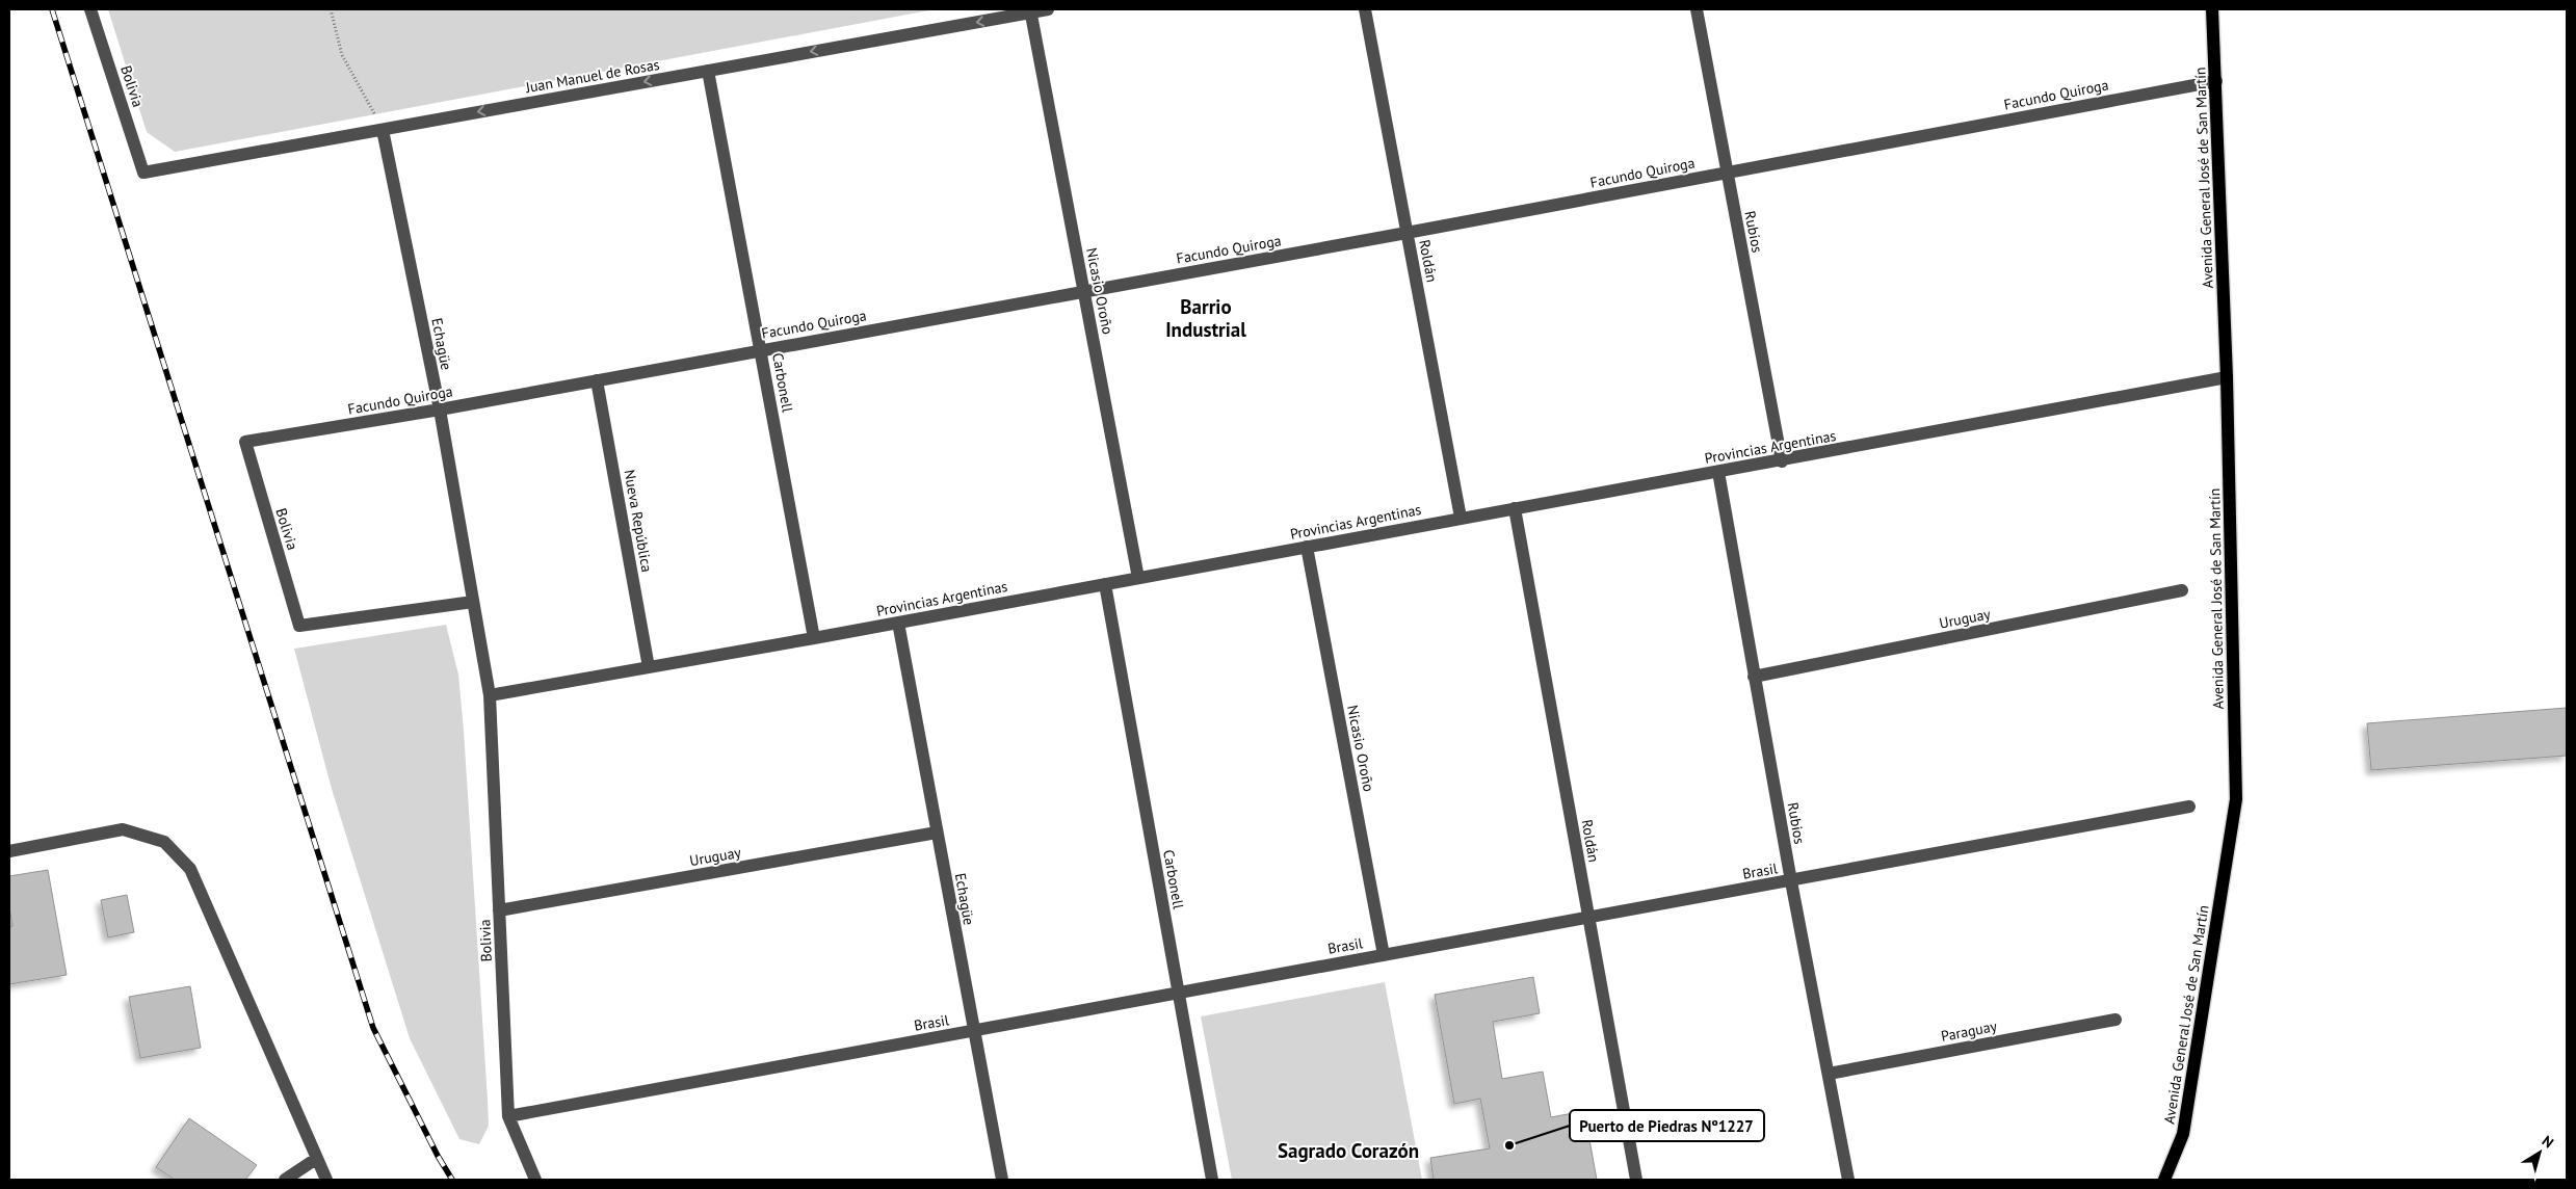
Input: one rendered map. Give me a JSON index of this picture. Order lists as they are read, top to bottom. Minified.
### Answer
{"streets":{"main road":["Avenida General José de San Martín"],"street":["Juan Manuel de Rosas","Bolivia","Facundo Quiroga","Rubios","Roldán","Nicasio Oroño","Echagüe","Carbonell","Provincias Argentinas","Nueva República","Uruguay","Brasil","Paraguay"]},"crossings":[["Juan Manuel de Rosas","Bolivia"],["Juan Manuel de Rosas","Nicasio Oroño"],["Juan Manuel de Rosas","Echagüe"],["Juan Manuel de Rosas","Carbonell"],["Bolivia","Facundo Quiroga"],["Bolivia","Echagüe"],["Bolivia","Provincias Argentinas"],["Bolivia","Uruguay"],["Bolivia","Brasil"],["Facundo Quiroga","Avenida General José de San Martín"],["Facundo Quiroga","Rubios"],["Facundo Quiroga","Roldán"],["Facundo Quiroga","Nicasio Oroño"],["Facundo Quiroga","Echagüe"],["Facundo Quiroga","Carbonell"],["Facundo Quiroga","Nueva República"],["Avenida General José de San Martín","Provincias Argentinas"],["Rubios","Provincias Argentinas"],["Rubios","Uruguay"],["Rubios","Brasil"],["Rubios","Paraguay"],["Roldán","Provincias Argentinas"],["Roldán","Brasil"],["Nicasio Oroño","Provincias Argentinas"],["Nicasio Oroño","Brasil"],["Echagüe","Provincias Argentinas"],["Echagüe","Uruguay"],["Echagüe","Brasil"],["Carbonell","Provincias Argentinas"],["Carbonell","Brasil"],["Provincias Argentinas","Nueva República"]],"one_way":["Juan Manuel de Rosas"],"districts":["Barrio Industrial","Sagrado Corazón"],"places":["Puerto de Piedras Nº1227"],"north":"top right"}
